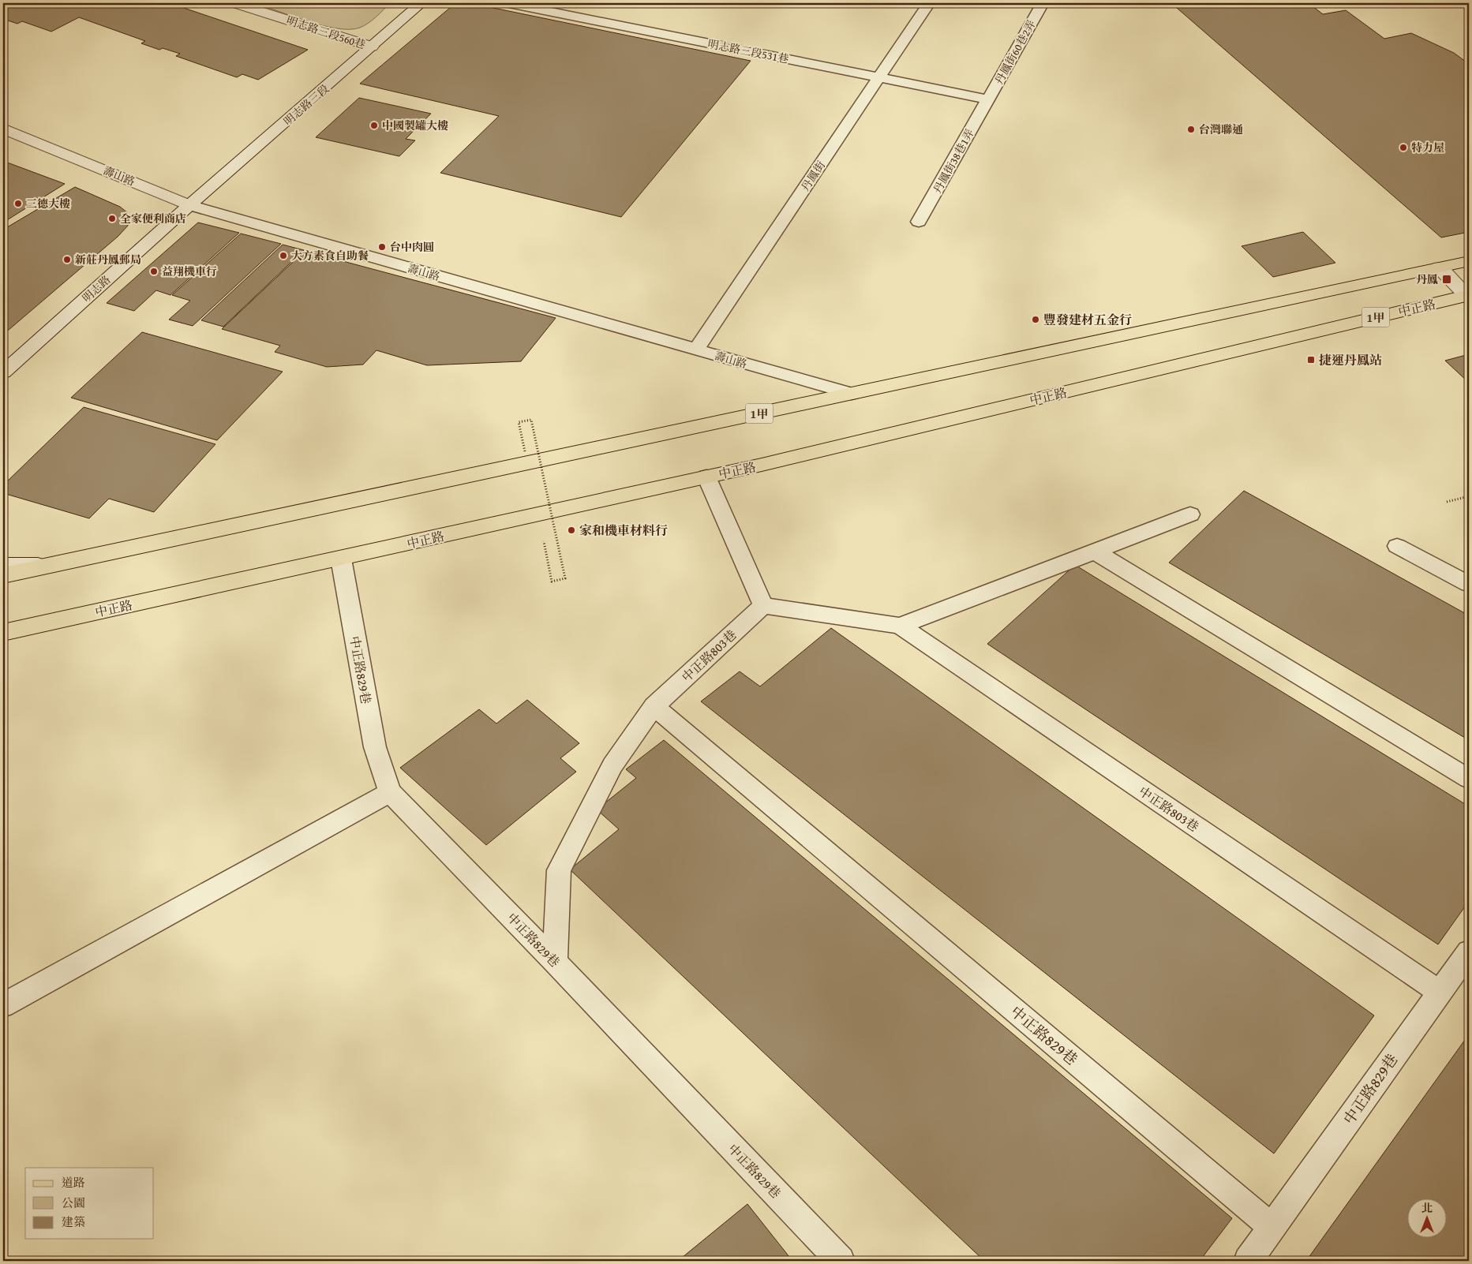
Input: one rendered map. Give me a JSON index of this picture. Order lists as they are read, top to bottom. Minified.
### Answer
{"streets":{"main road":["明志路三段560巷","明志路三段","壽山路","明志路","中正路","1甲"],"lane":["明志路三段531巷","丹鳳街60巷2弄","丹鳳街38巷1弄","丹鳳街","中正路803巷","中正路829巷"]},"crossings":[["明志路三段560巷","明志路三段"],["明志路三段531巷","丹鳳街60巷2弄"],["明志路三段531巷","丹鳳街38巷1弄"],["明志路三段531巷","丹鳳街"],["丹鳳街60巷2弄","丹鳳街38巷1弄"],["明志路三段","壽山路"],["明志路三段","明志路"],["壽山路","丹鳳街"],["壽山路","明志路"],["壽山路","1甲"],["中正路","中正路829巷"],["中正路803巷","中正路829巷"]],"places":{"other":["中國製罐大樓","台灣聯通","特力屋","三德大樓","全家便利商店","台中肉圓","大方素食自助餐","新莊丹鳳郵局","益翔機車行","豐發建材五金行","家和機車材料行"],"transit":["丹鳳","捷運丹鳳站"]},"legend":["道路","公園","建築"],"north":"top"}
